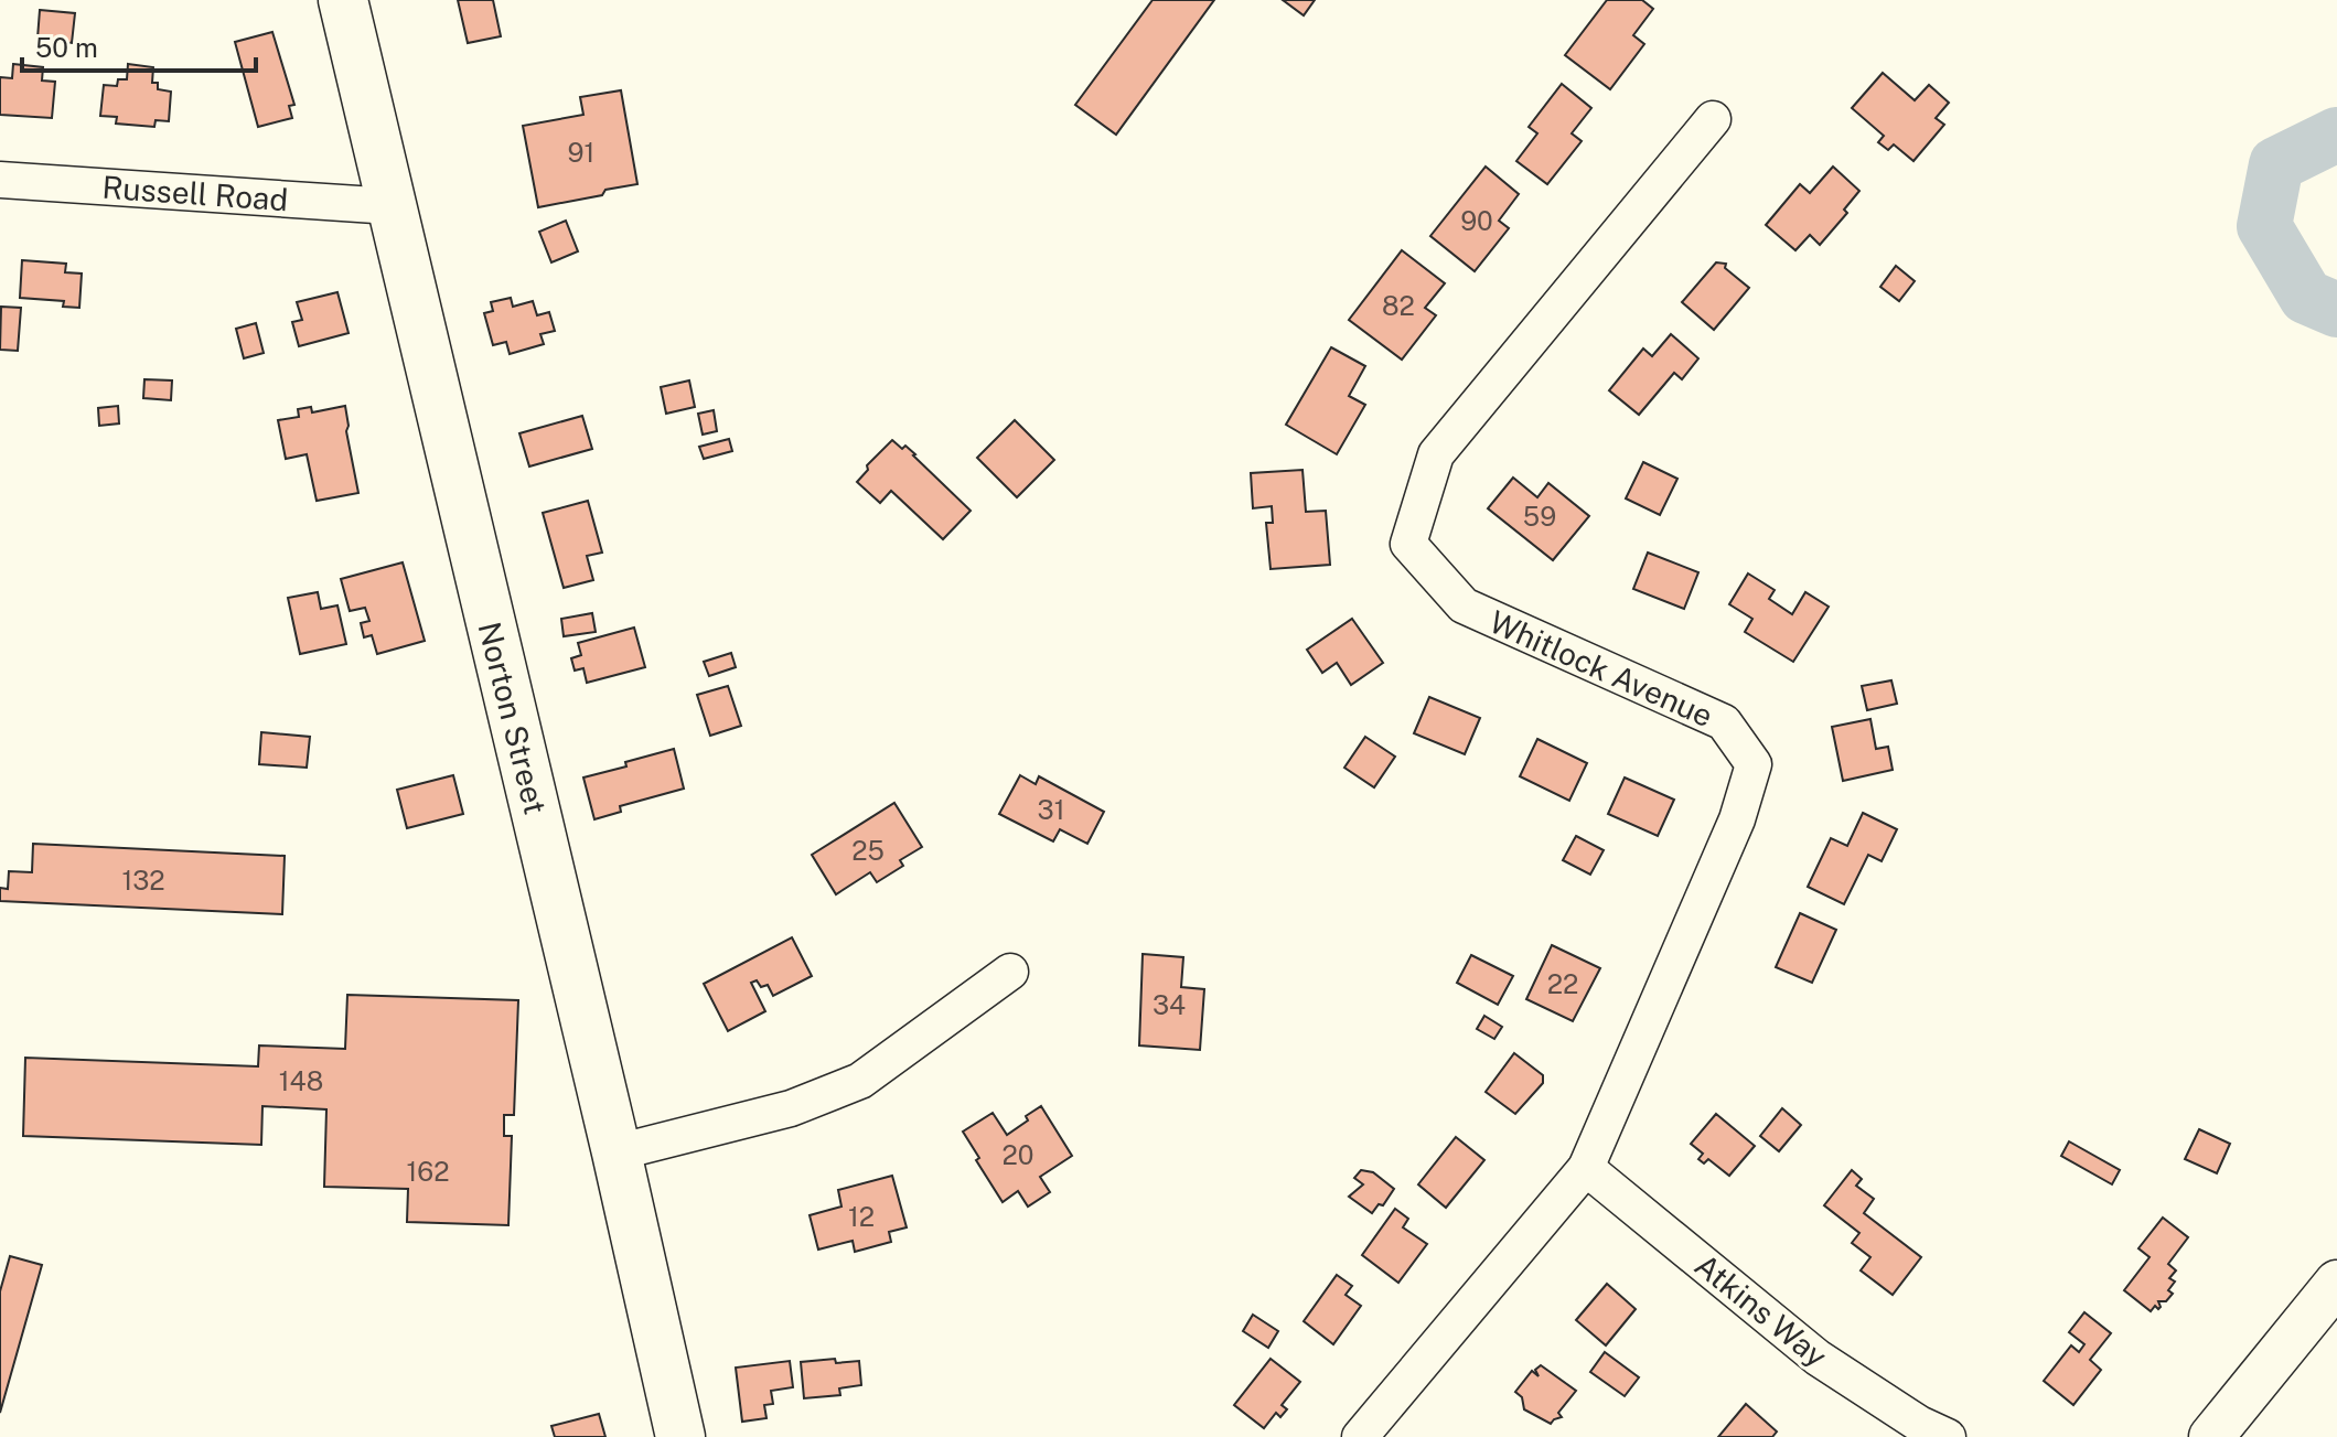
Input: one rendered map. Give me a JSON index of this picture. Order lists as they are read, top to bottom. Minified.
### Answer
{"streets":{"highway":["Norton Street"],"street":["Russell Road","Whitlock Avenue","Atkins Way"]},"crossings":[["Russell Road","Norton Street"],["Whitlock Avenue","Atkins Way"]],"house_numbers":["91","90","82","59","31","25","132","22","34","148","20","162","12"],"scale_bar":"50 m"}
